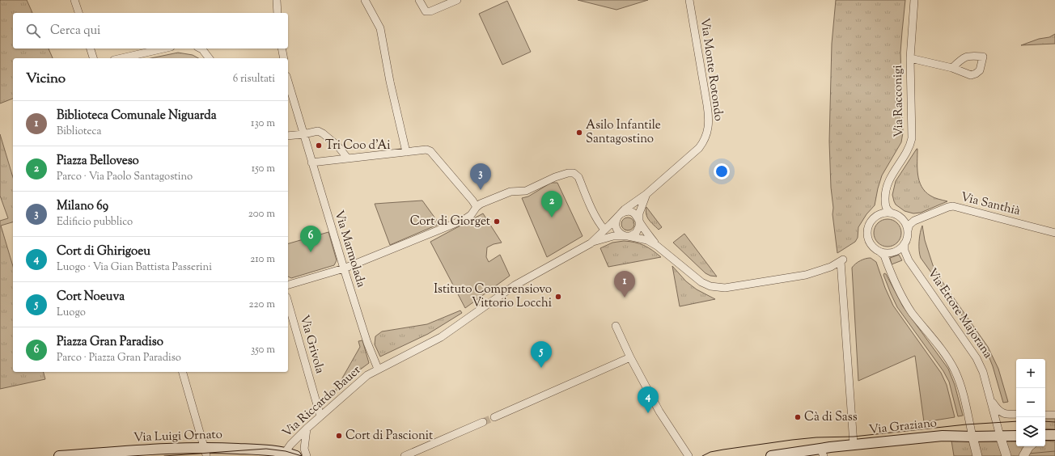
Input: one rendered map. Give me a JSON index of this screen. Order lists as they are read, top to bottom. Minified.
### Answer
{"streets":{"main road":["Via Graziano","Via Luigi Ornato"],"street":["Via Monte Rotondo","Via Racconigi","Via Santhià","Via Marmolada","Via Ettore Majorana","Via Grivola","Via Riccardo Bauer"]},"crossings":[["Via Monte Rotondo","Via Riccardo Bauer"],["Via Racconigi","Via Santhià"],["Via Racconigi","Via Ettore Majorana"],["Via Santhià","Via Ettore Majorana"],["Via Marmolada","Via Riccardo Bauer"],["Via Ettore Majorana","Via Graziano"],["Via Grivola","Via Riccardo Bauer"],["Via Riccardo Bauer","Via Luigi Ornato"]],"places":["Asilo Infantile Santagostino","Tri Coo d'Ai","Cort di Giorget","Istituto Comprensiovo Vittorio Locchi","Cà di Sass","Cort di Pascionit"],"page":{"search":"Cerca qui","heading":["Vicino","6 risultati"],"list":[{"mark":"1","name":"Biblioteca Comunale Niguarda","note":"Biblioteca","value":"130 m"},{"mark":"2","name":"Piazza Belloveso","note":"Parco · Via Paolo Santagostino","value":"150 m"},{"mark":"3","name":"Milano 69","note":"Edificio pubblico","value":"200 m"},{"mark":"4","name":"Cort di Ghirigoeu","note":"Luogo · Via Gian Battista Passerini","value":"210 m"},{"mark":"5","name":"Cort Noeuva","note":"Luogo","value":"220 m"},{"mark":"6","name":"Piazza Gran Paradiso","note":"Parco · Piazza Gran Paradiso","value":"350 m"}],"pins":["3","2","6","1","5","4"],"map_buttons":["+","−"]}}
